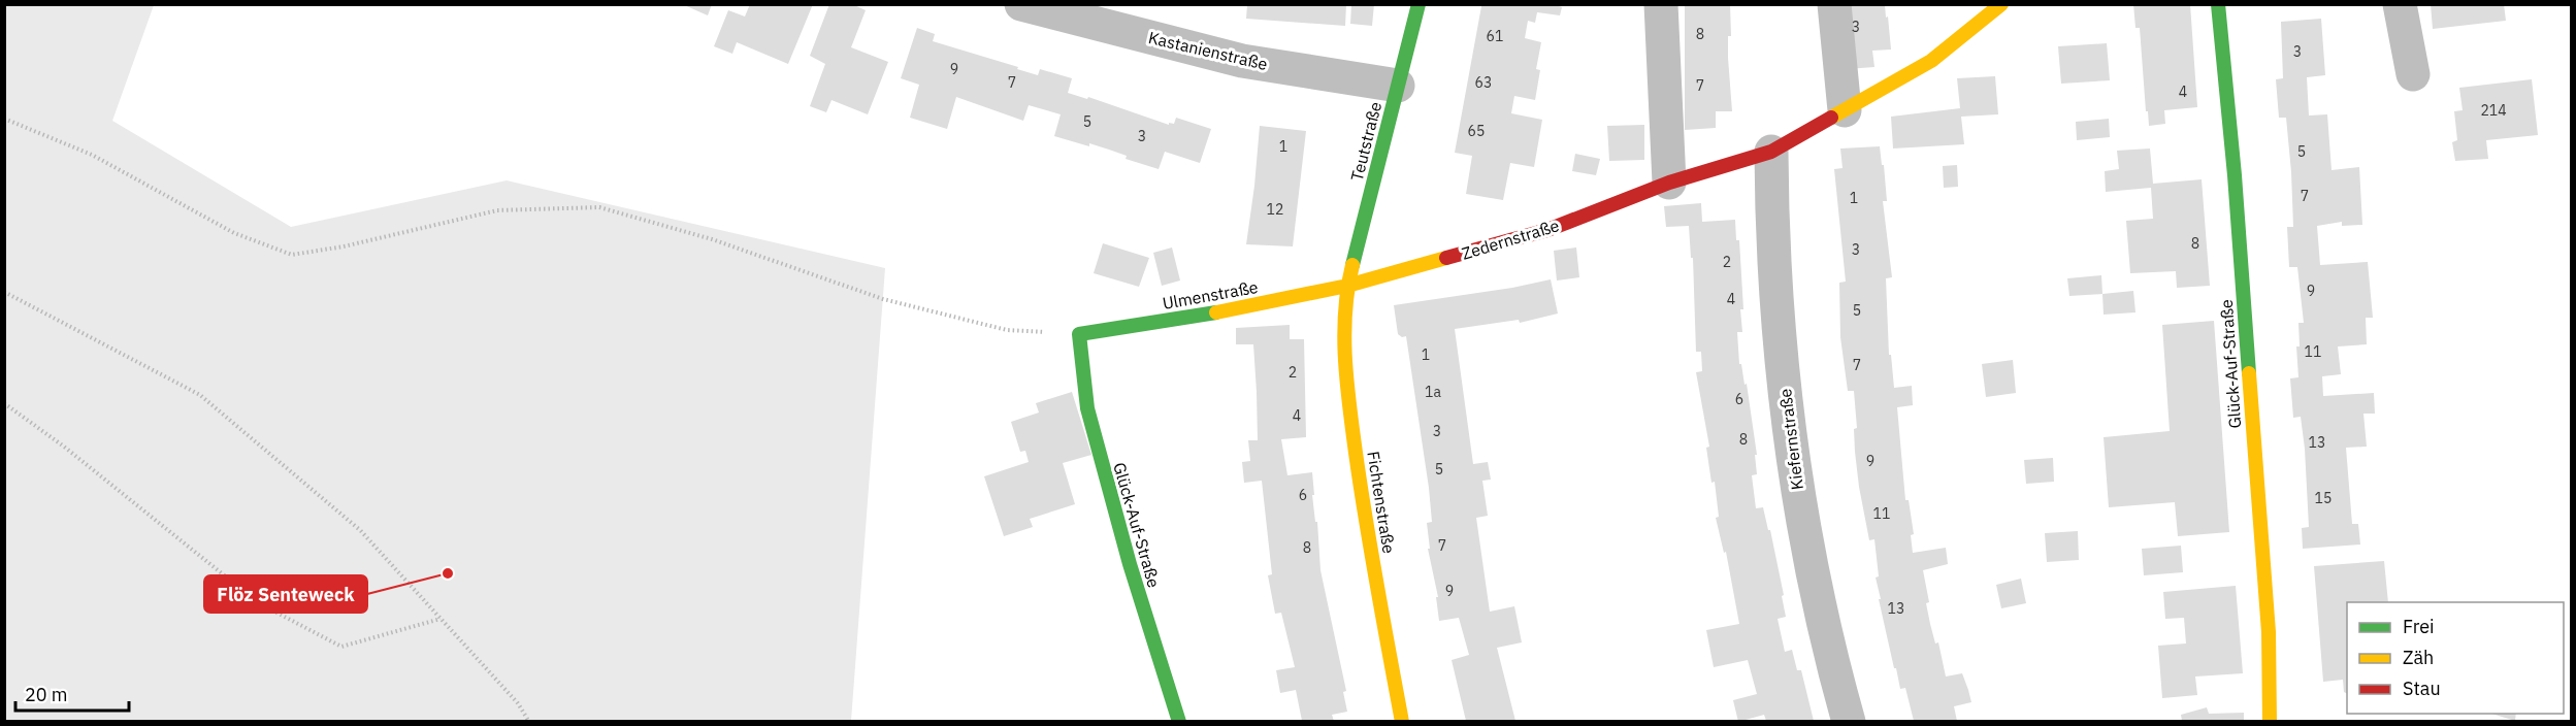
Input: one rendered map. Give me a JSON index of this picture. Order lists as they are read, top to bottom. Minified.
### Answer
{"streets":{"street":["Kastanienstraße","Teutstraße","Zedernstraße","Ulmenstraße","Glück-Auf-Straße","Kiefernstraße","Fichtenstraße"]},"crossings":[["Kastanienstraße","Teutstraße"],["Teutstraße","Zedernstraße"],["Teutstraße","Ulmenstraße"],["Teutstraße","Fichtenstraße"],["Zedernstraße","Ulmenstraße"],["Zedernstraße","Kiefernstraße"],["Zedernstraße","Fichtenstraße"],["Ulmenstraße","Glück-Auf-Straße"],["Ulmenstraße","Fichtenstraße"]],"places":["Flöz Senteweck"],"house_numbers":["3","8","61","3","9","7","63","7","4","214","5","65","3","1","5","7","1","12","8","3","2","9","4","5","11","1","7","2","1a","6","4","3","8","13","9","5","6","15","11","7","8","9","13"],"legend":["Frei","Zäh","Stau"],"scale_bar":"20 m"}
